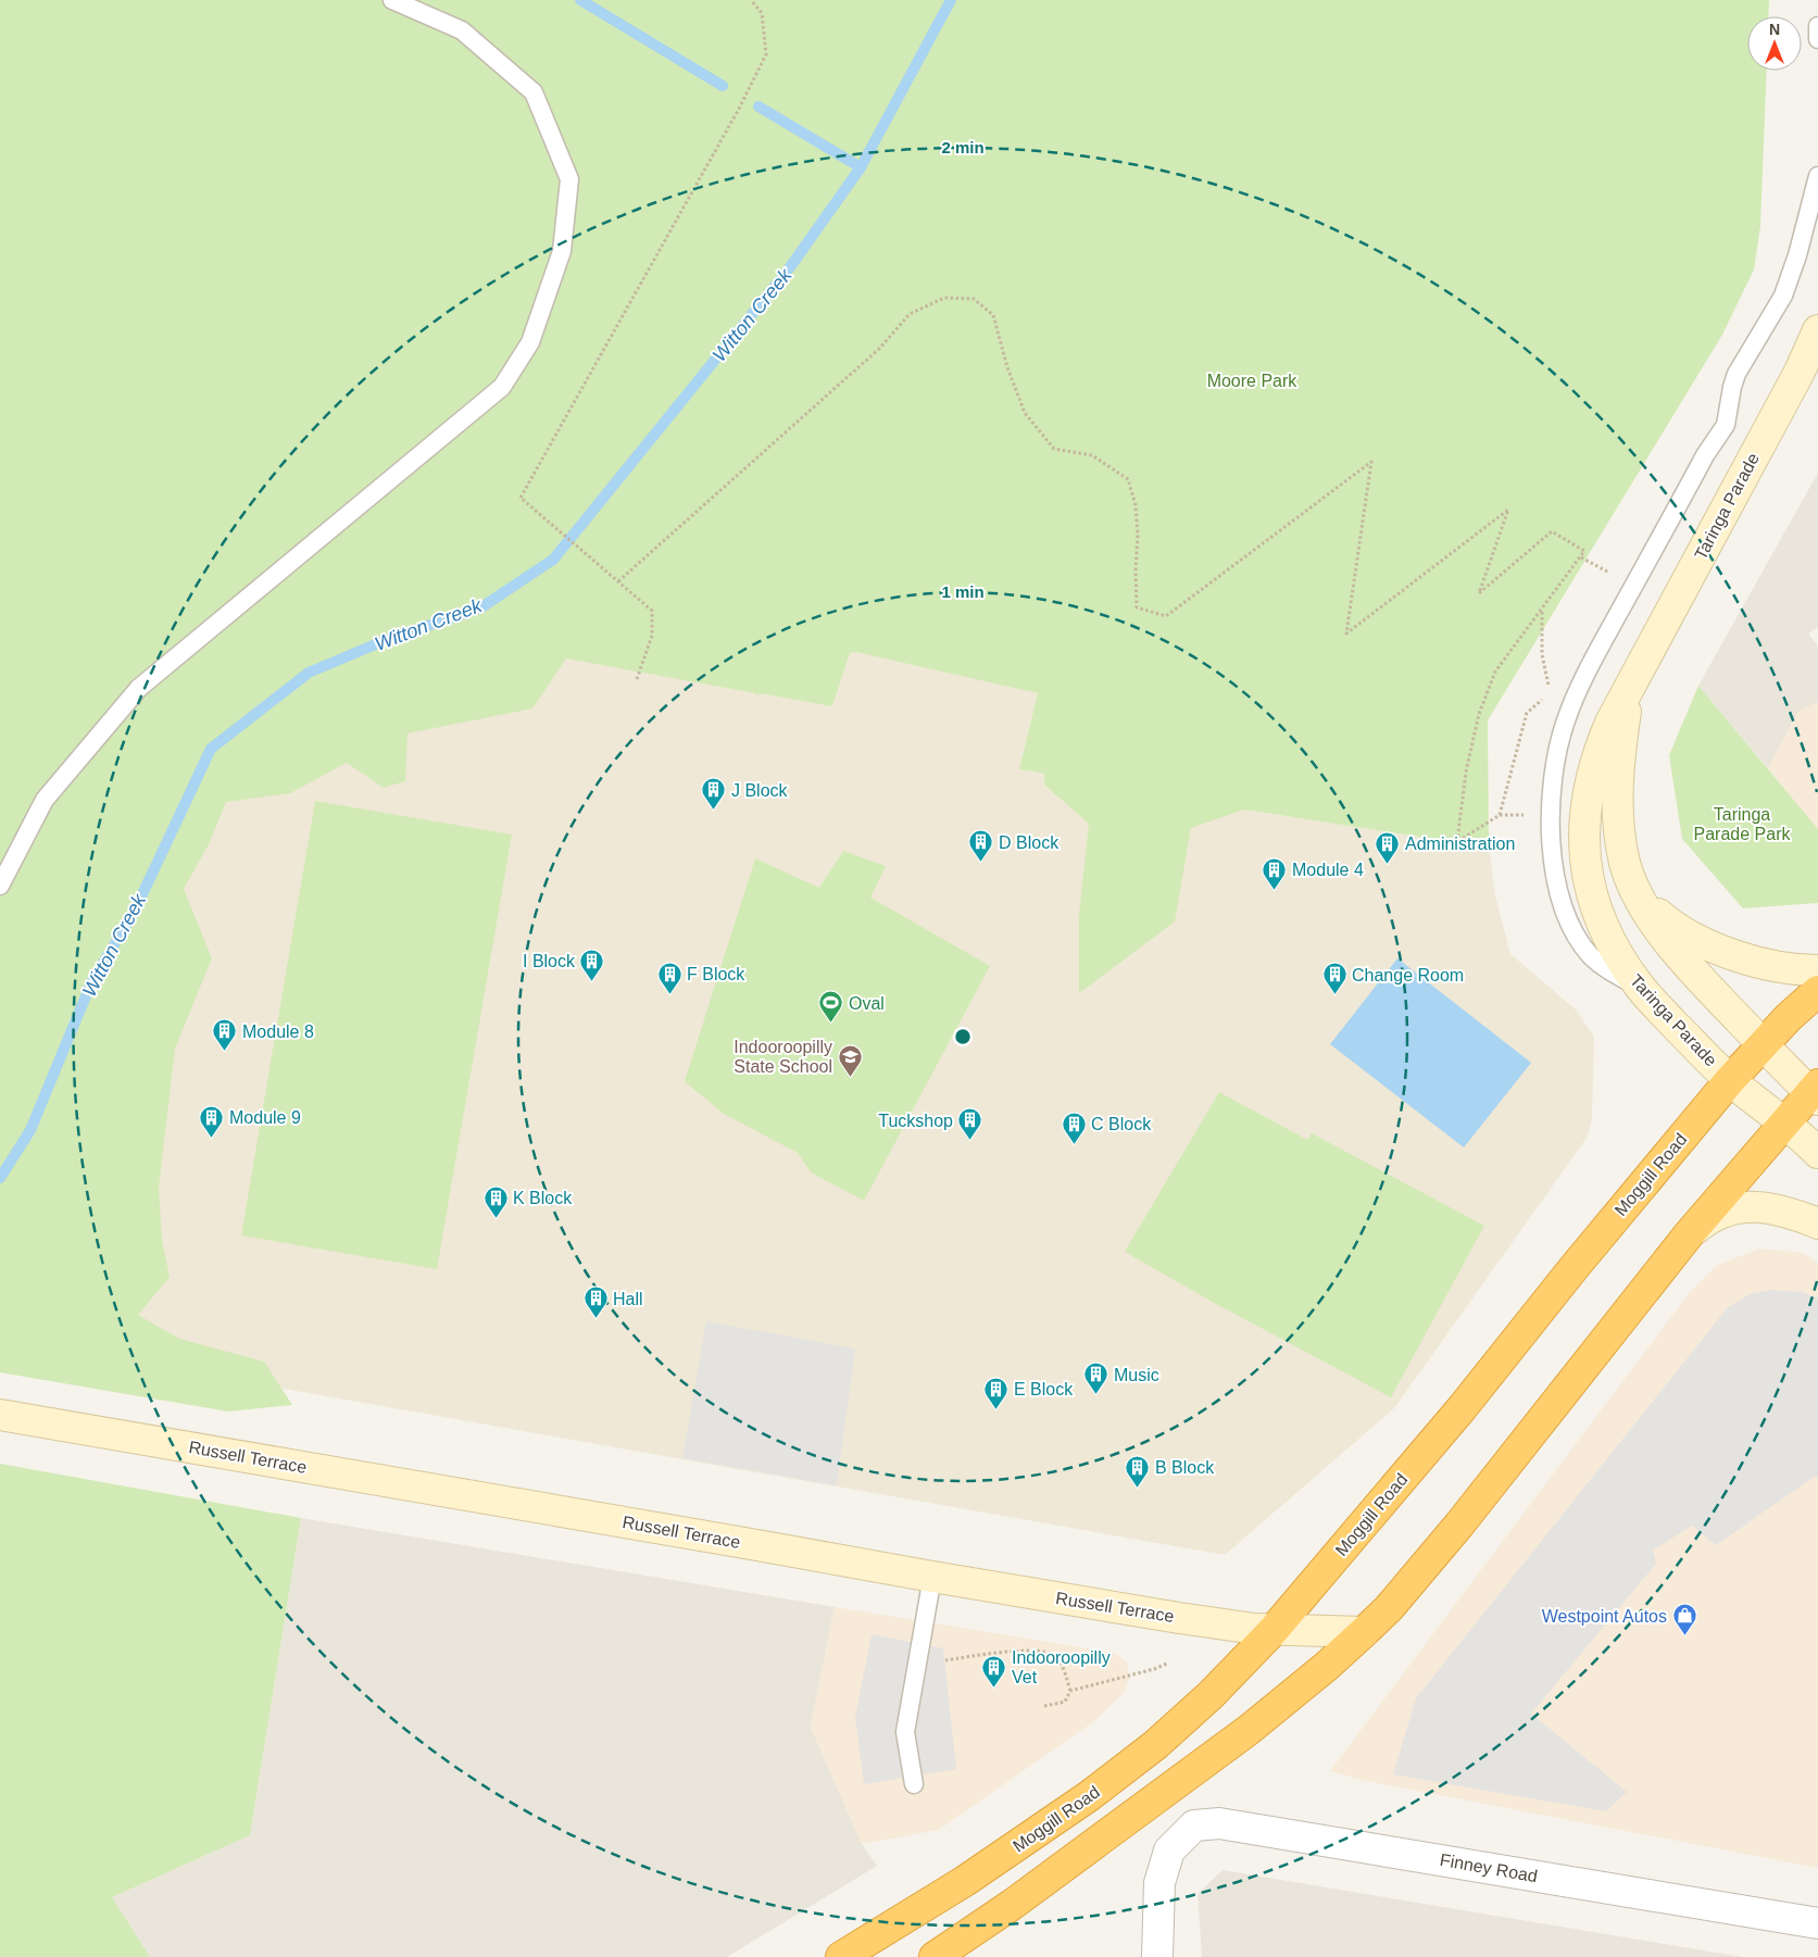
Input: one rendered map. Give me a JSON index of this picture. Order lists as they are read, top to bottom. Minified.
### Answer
{"streets":{"highway":["Moggill Road"],"street":["Taringa Parade","Russell Terrace","Finney Road"]},"crossings":[["Taringa Parade","Moggill Road"],["Moggill Road","Russell Terrace"]],"water":["Witton Creek"],"parks":["Moore Park","Taringa Parade Park"],"places":{"building":["J Block","D Block","Administration","Module 4","I Block","F Block","Change Room","Module 8","Module 9","Tuckshop","C Block","K Block","Hall","Music","E Block","B Block","Indooroopilly Vet"],"sports":["Oval"],"school or university":["Indooroopilly State School"],"shop":["Westpoint Autos"]},"north":"top","rings":["2 min","1 min"]}
